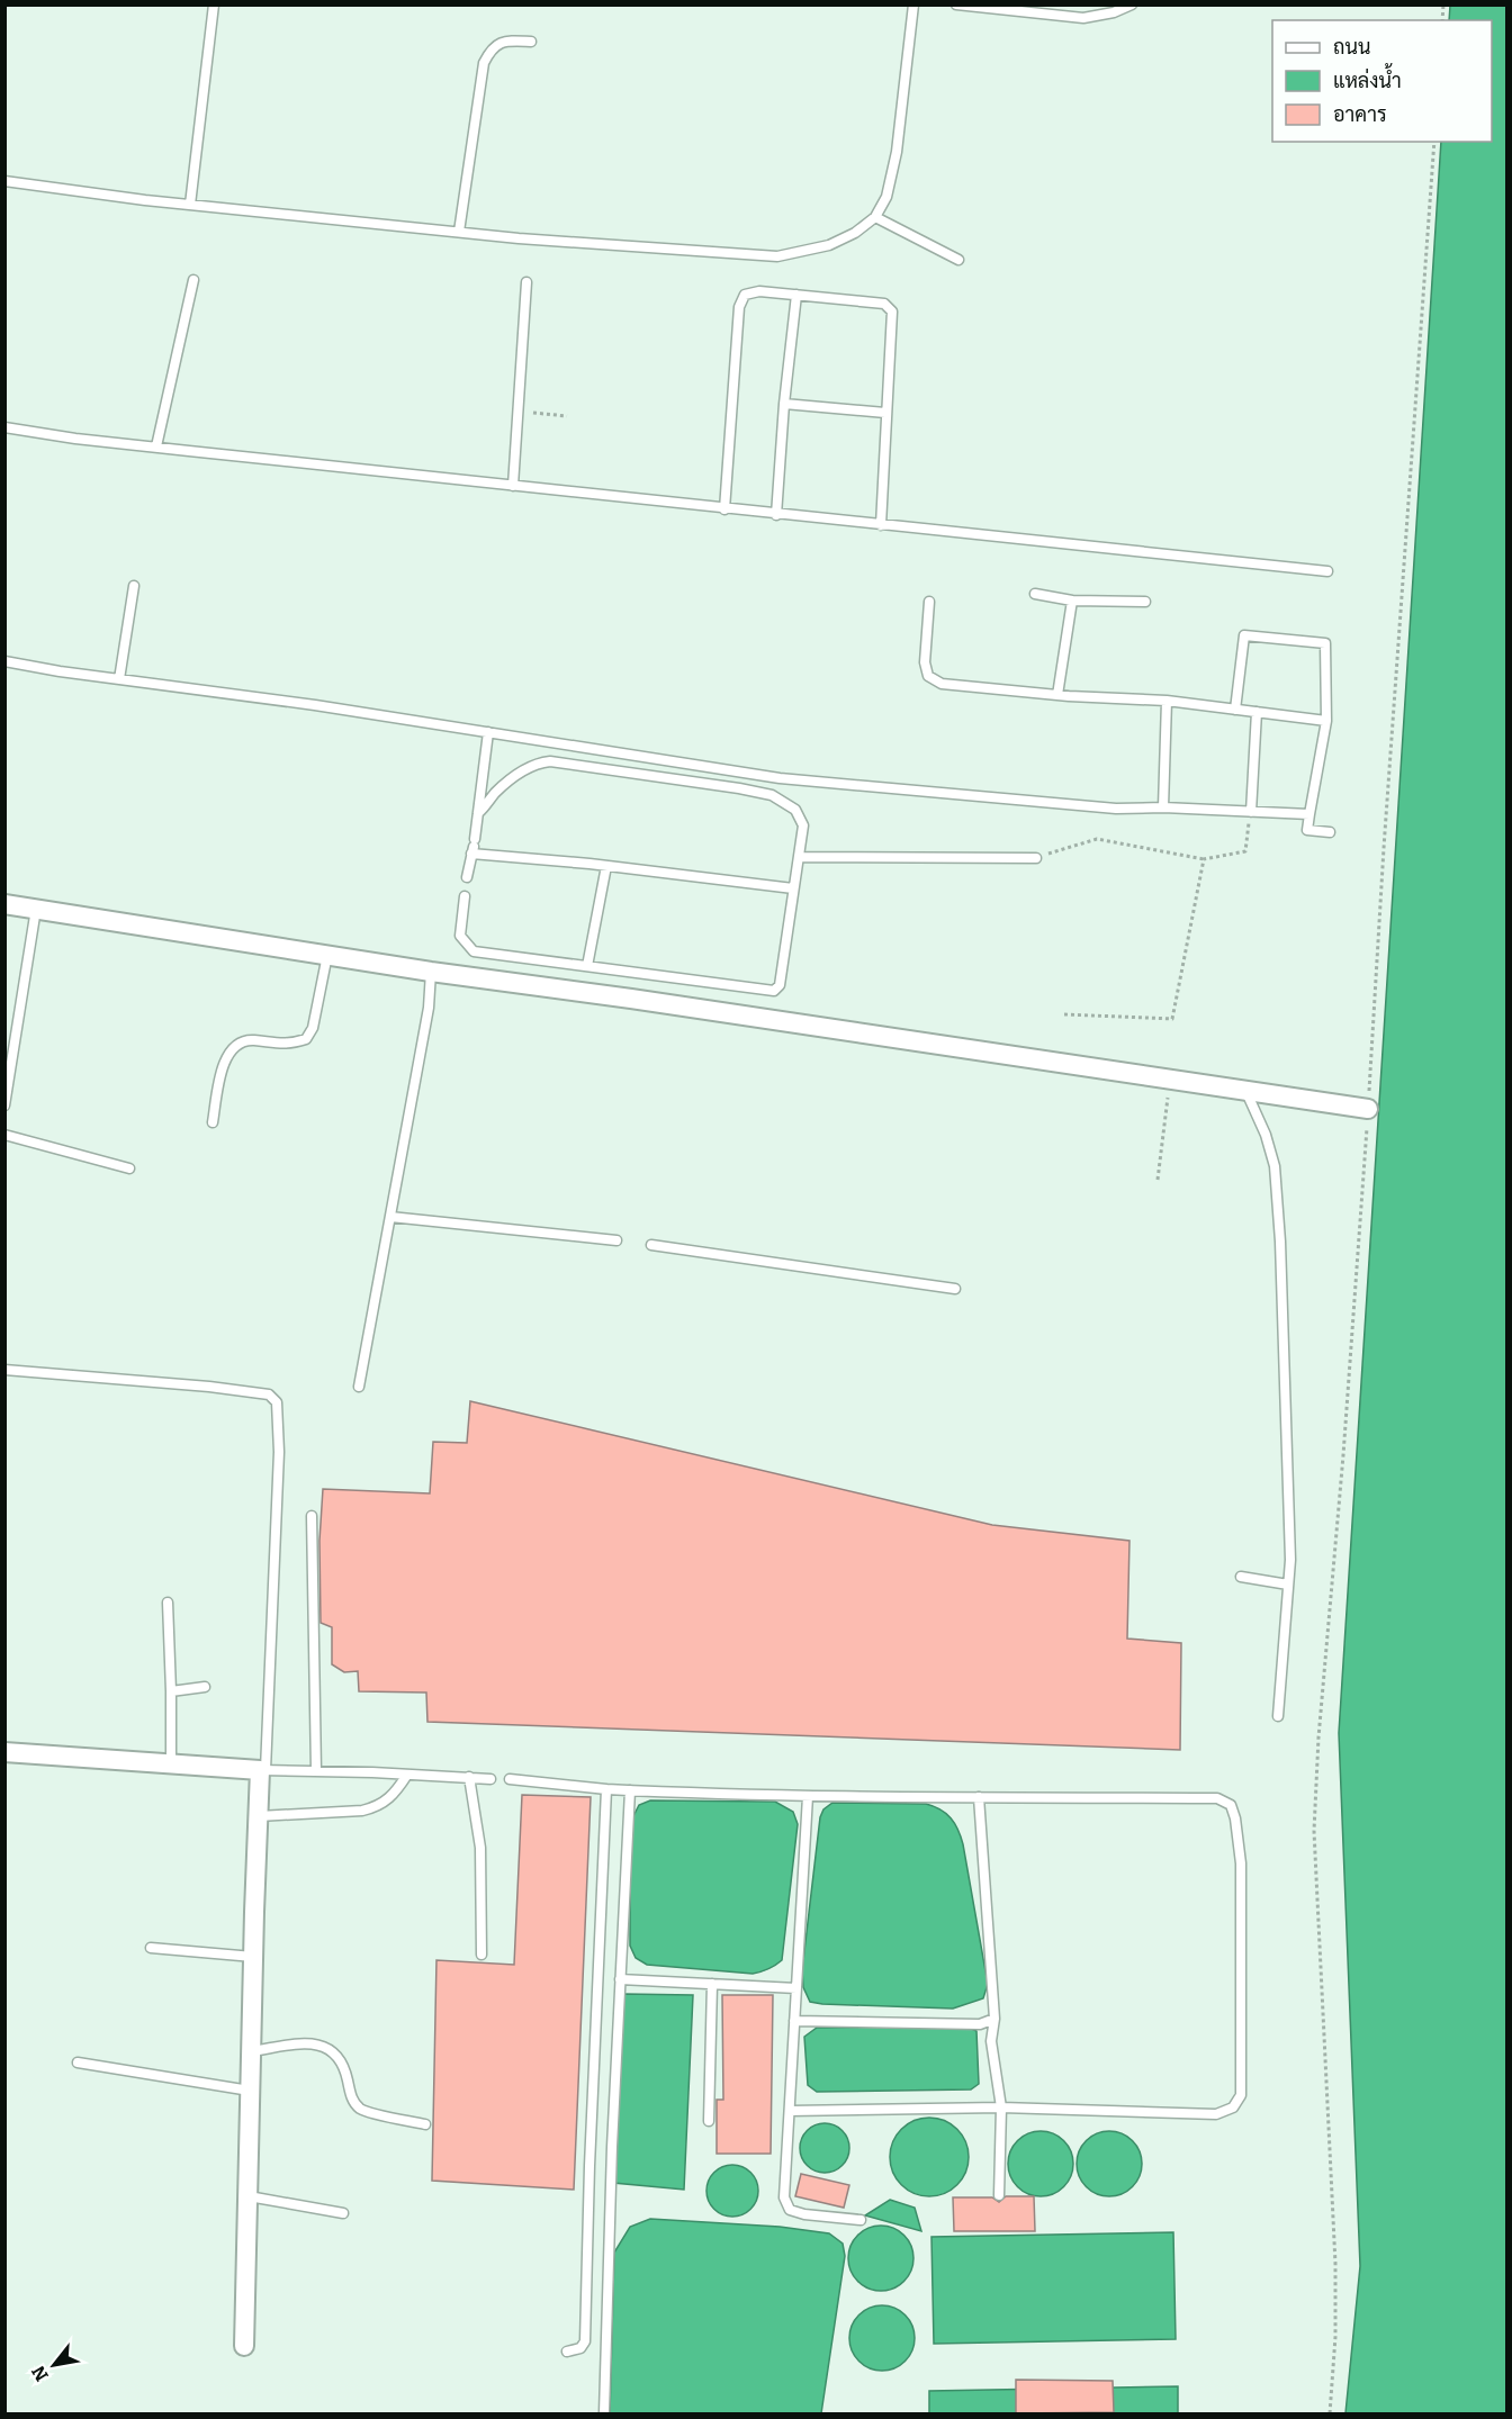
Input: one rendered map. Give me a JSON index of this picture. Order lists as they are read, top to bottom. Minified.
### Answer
{"legend":["ถนน","แหล่งน้ำ","อาคาร"],"north":"bottom left"}
